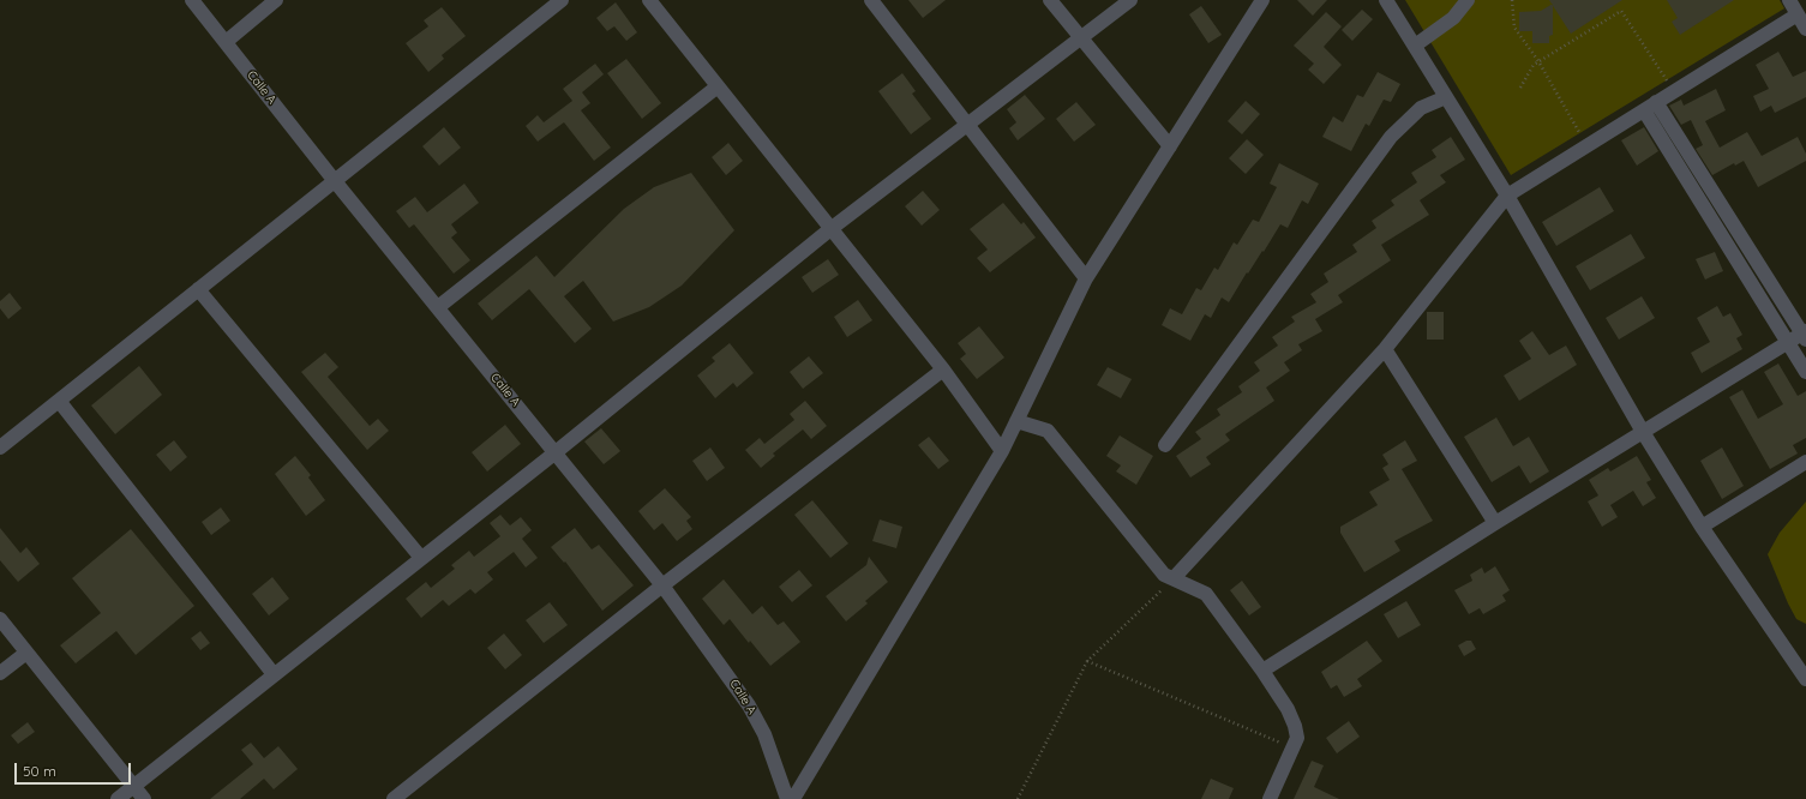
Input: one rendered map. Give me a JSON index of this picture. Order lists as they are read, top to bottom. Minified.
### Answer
{"streets":{"street":["Calle A"]},"scale_bar":"50 m"}
